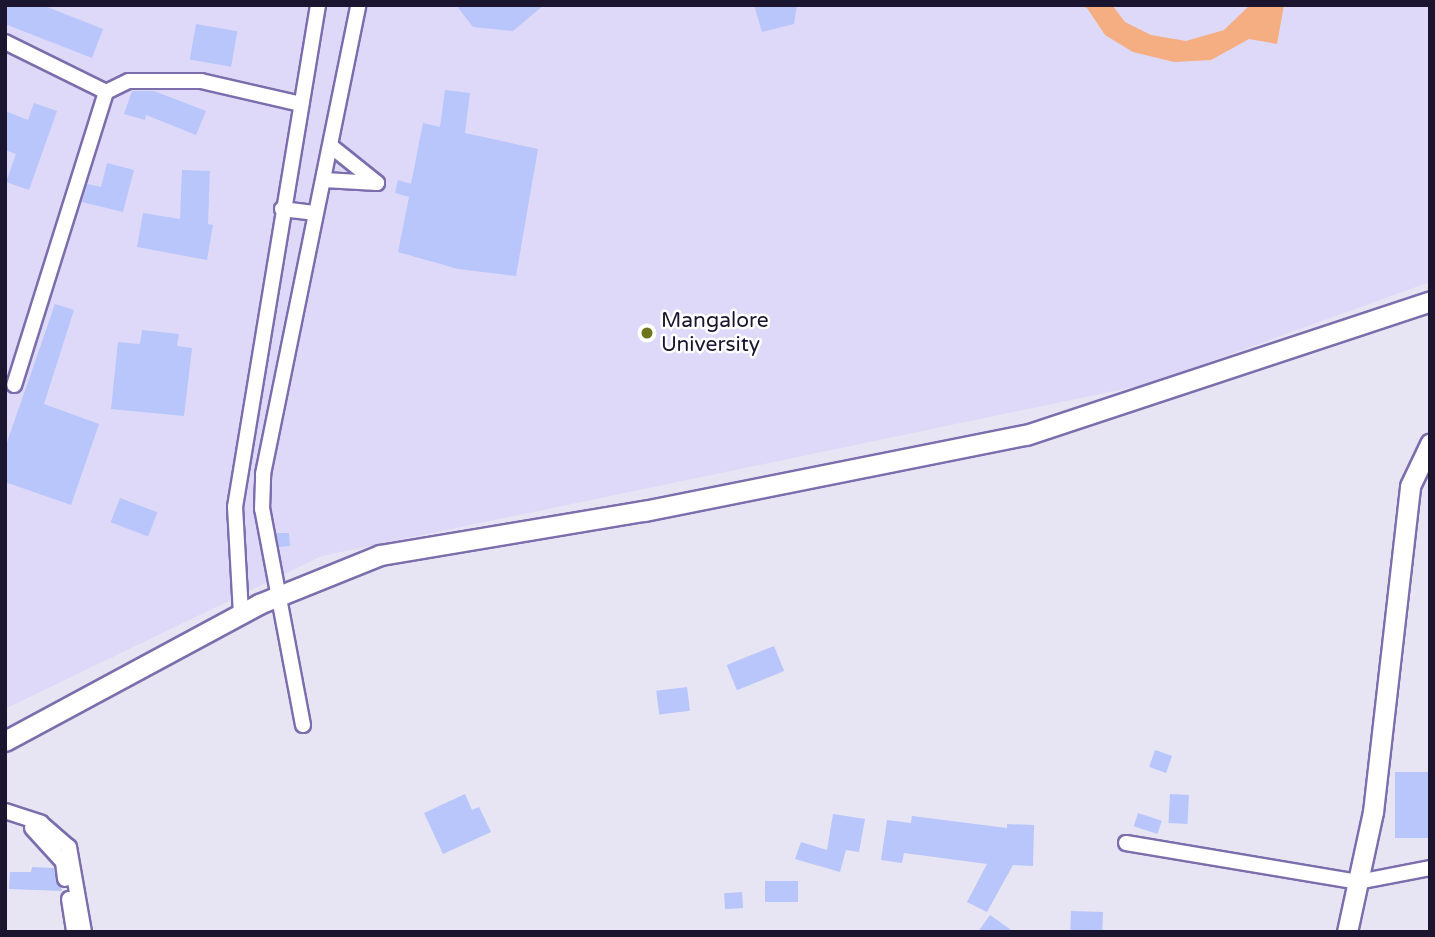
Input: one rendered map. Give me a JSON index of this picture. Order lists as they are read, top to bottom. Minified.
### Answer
{"places":["Mangalore University"]}
